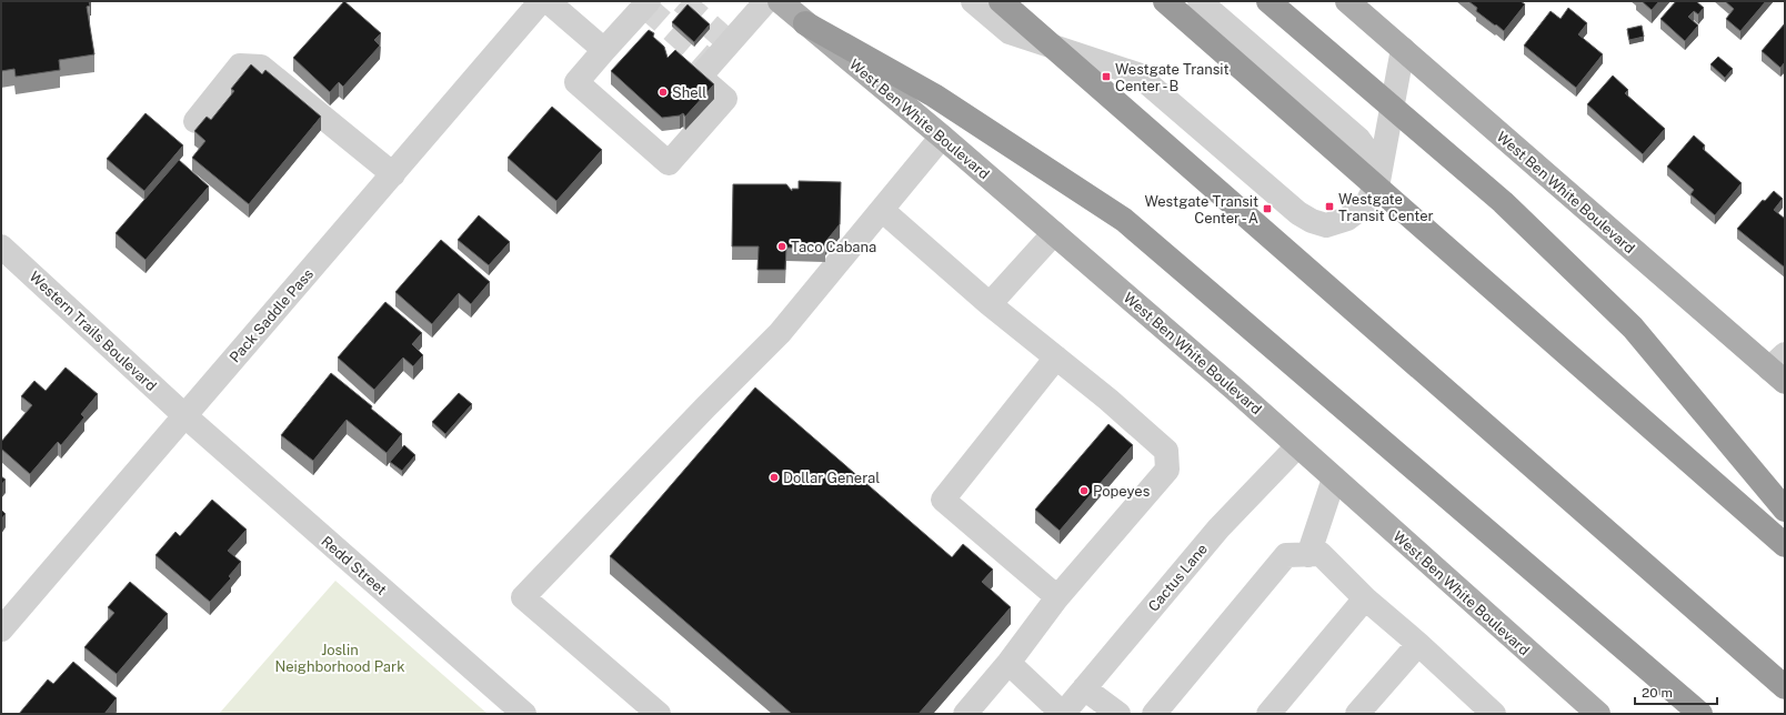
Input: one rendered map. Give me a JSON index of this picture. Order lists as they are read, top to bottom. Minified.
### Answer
{"streets":{"main road":["West Ben White Boulevard"],"street":["Pack Saddle Pass","Western Trails Boulevard","Redd Street","Cactus Lane"]},"crossings":[["West Ben White Boulevard","Cactus Lane"],["Pack Saddle Pass","Western Trails Boulevard"],["Pack Saddle Pass","Redd Street"],["Western Trails Boulevard","Redd Street"]],"parks":["Joslin Neighborhood Park"],"places":{"transit":["Westgate Transit Center - B","Westgate Transit Center","Westgate Transit Center - A"],"other":["Shell","Taco Cabana","Dollar General","Popeyes"]},"scale_bar":"20 m"}
